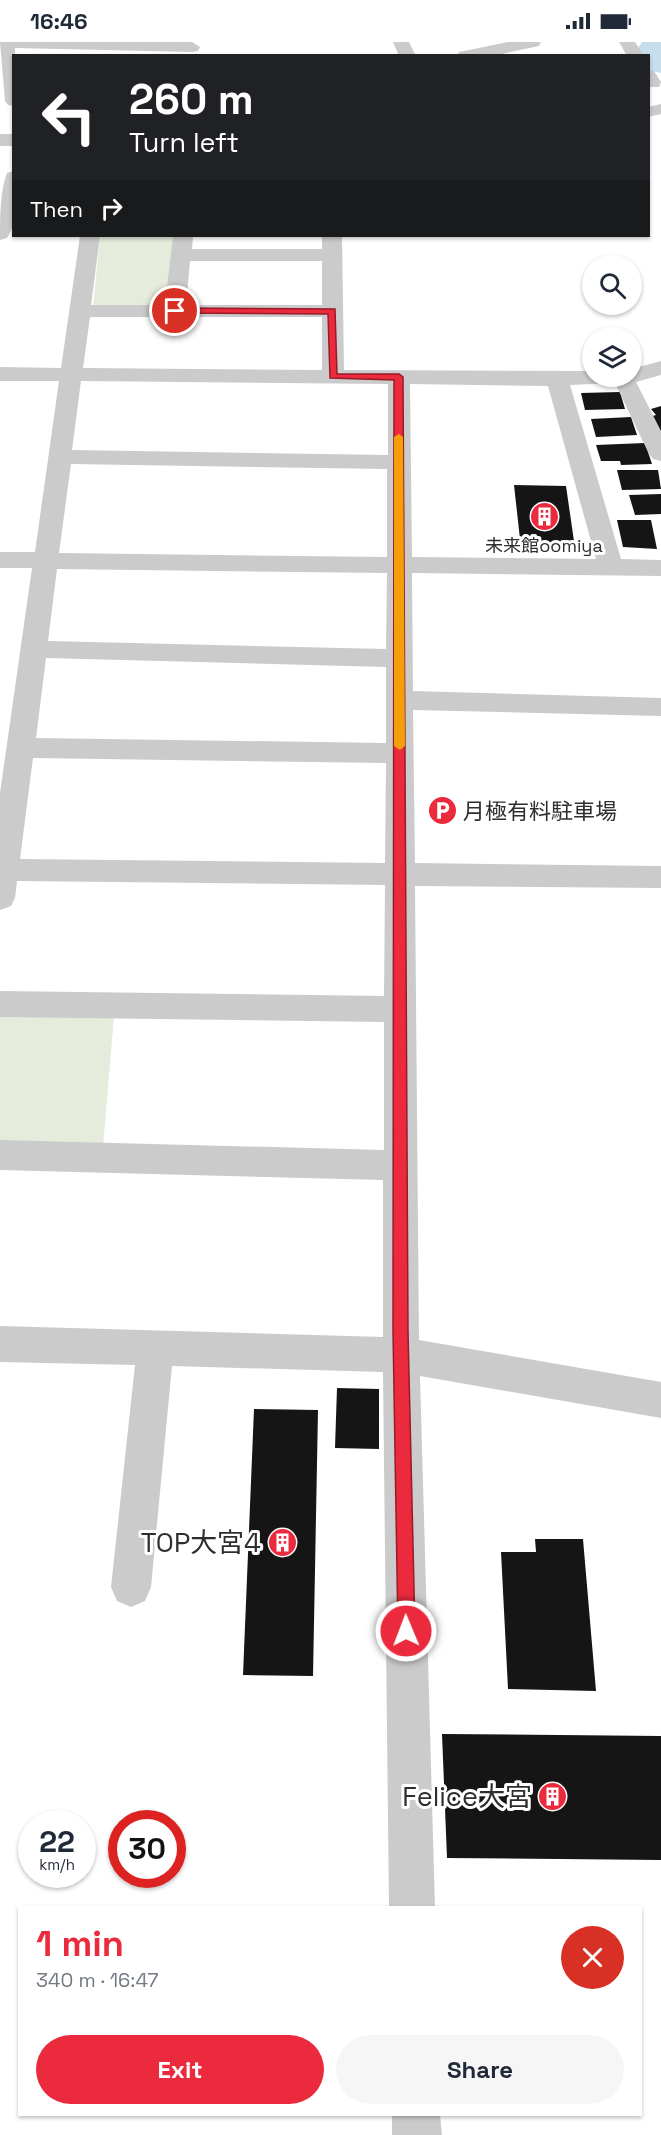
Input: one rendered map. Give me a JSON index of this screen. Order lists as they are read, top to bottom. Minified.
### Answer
{"places":{"building":["未来館oomiya","TOP大宮4","Felice大宮"],"parking":["月極有料駐車場"]},"page":{"status":"16:46","turn":["260 m","Turn left"],"then":"Then","speed":"22 km/h","limit":"30","heading":["1 min","340 m · 16:47"],"buttons":["Exit","Share"]}}
